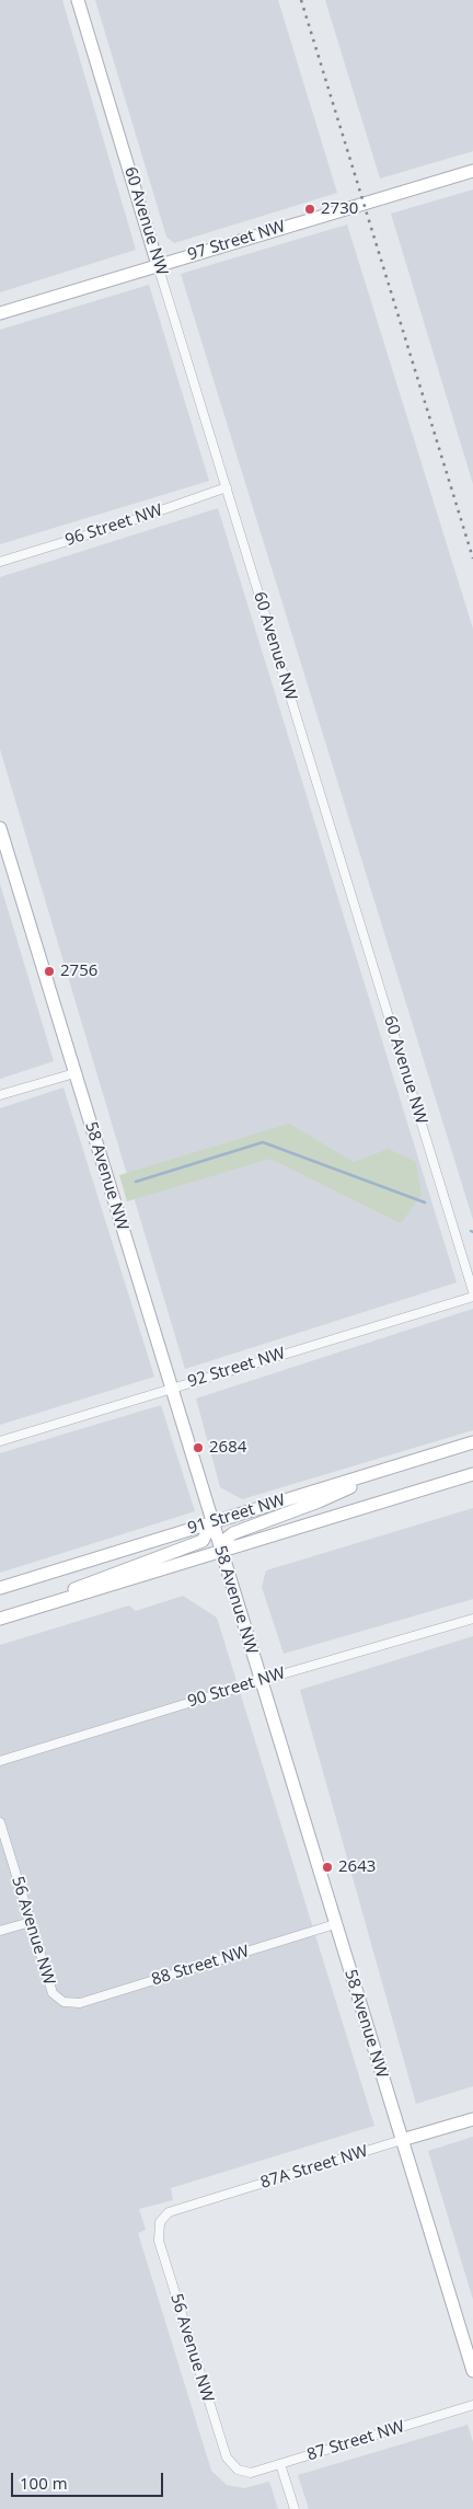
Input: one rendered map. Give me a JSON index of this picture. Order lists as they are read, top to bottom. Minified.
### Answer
{"streets":{"street":["60 Avenue NW","97 Street NW","96 Street NW","58 Avenue NW","92 Street NW","91 Street NW","90 Street NW","56 Avenue NW","88 Street NW","87A Street NW","87 Street NW"]},"crossings":[["60 Avenue NW","97 Street NW"],["60 Avenue NW","96 Street NW"],["58 Avenue NW","92 Street NW"],["58 Avenue NW","91 Street NW"],["58 Avenue NW","90 Street NW"],["58 Avenue NW","88 Street NW"],["58 Avenue NW","87A Street NW"],["56 Avenue NW","88 Street NW"],["56 Avenue NW","87A Street NW"],["56 Avenue NW","87 Street NW"]],"places":["2730","2756","2684","2643"],"scale_bar":"100 m"}
